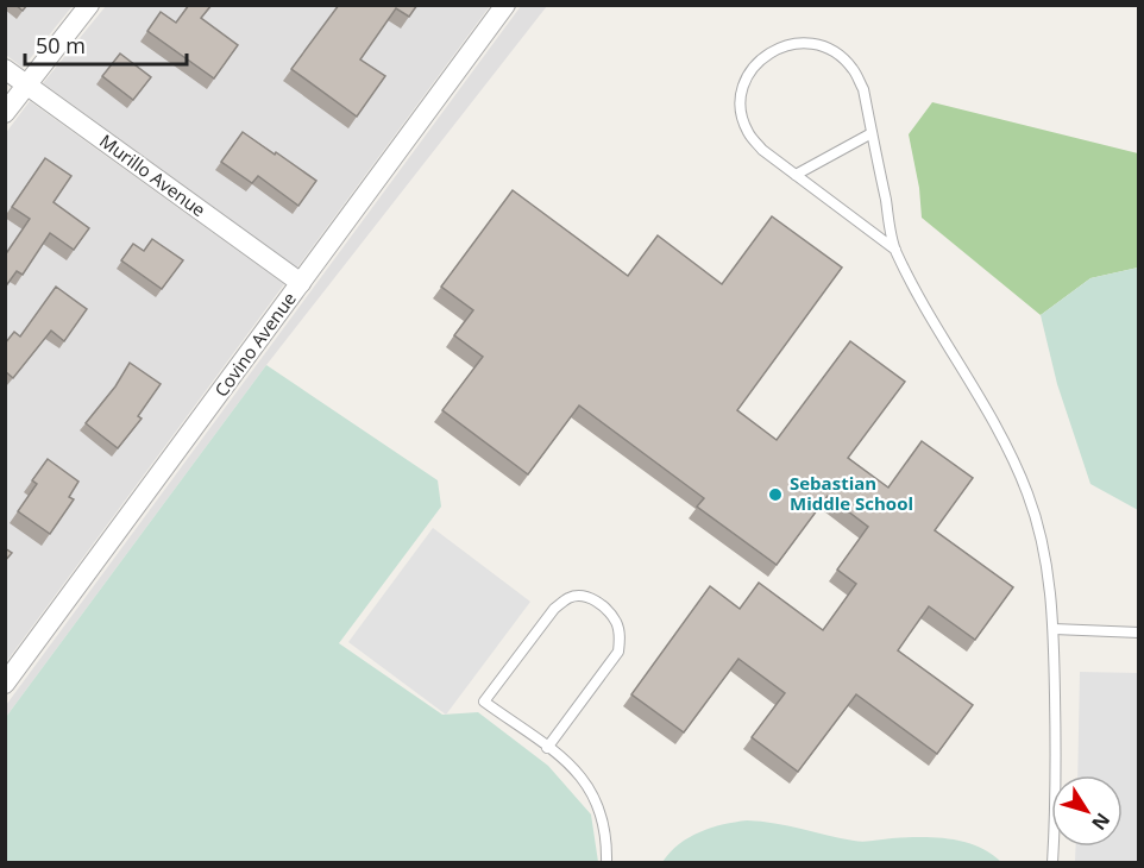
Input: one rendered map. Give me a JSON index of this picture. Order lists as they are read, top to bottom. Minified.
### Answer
{"streets":{"street":["Murillo Avenue","Covino Avenue"]},"crossings":[["Murillo Avenue","Covino Avenue"]],"places":["Sebastian Middle School"],"scale_bar":"50 m","north":"bottom right"}
